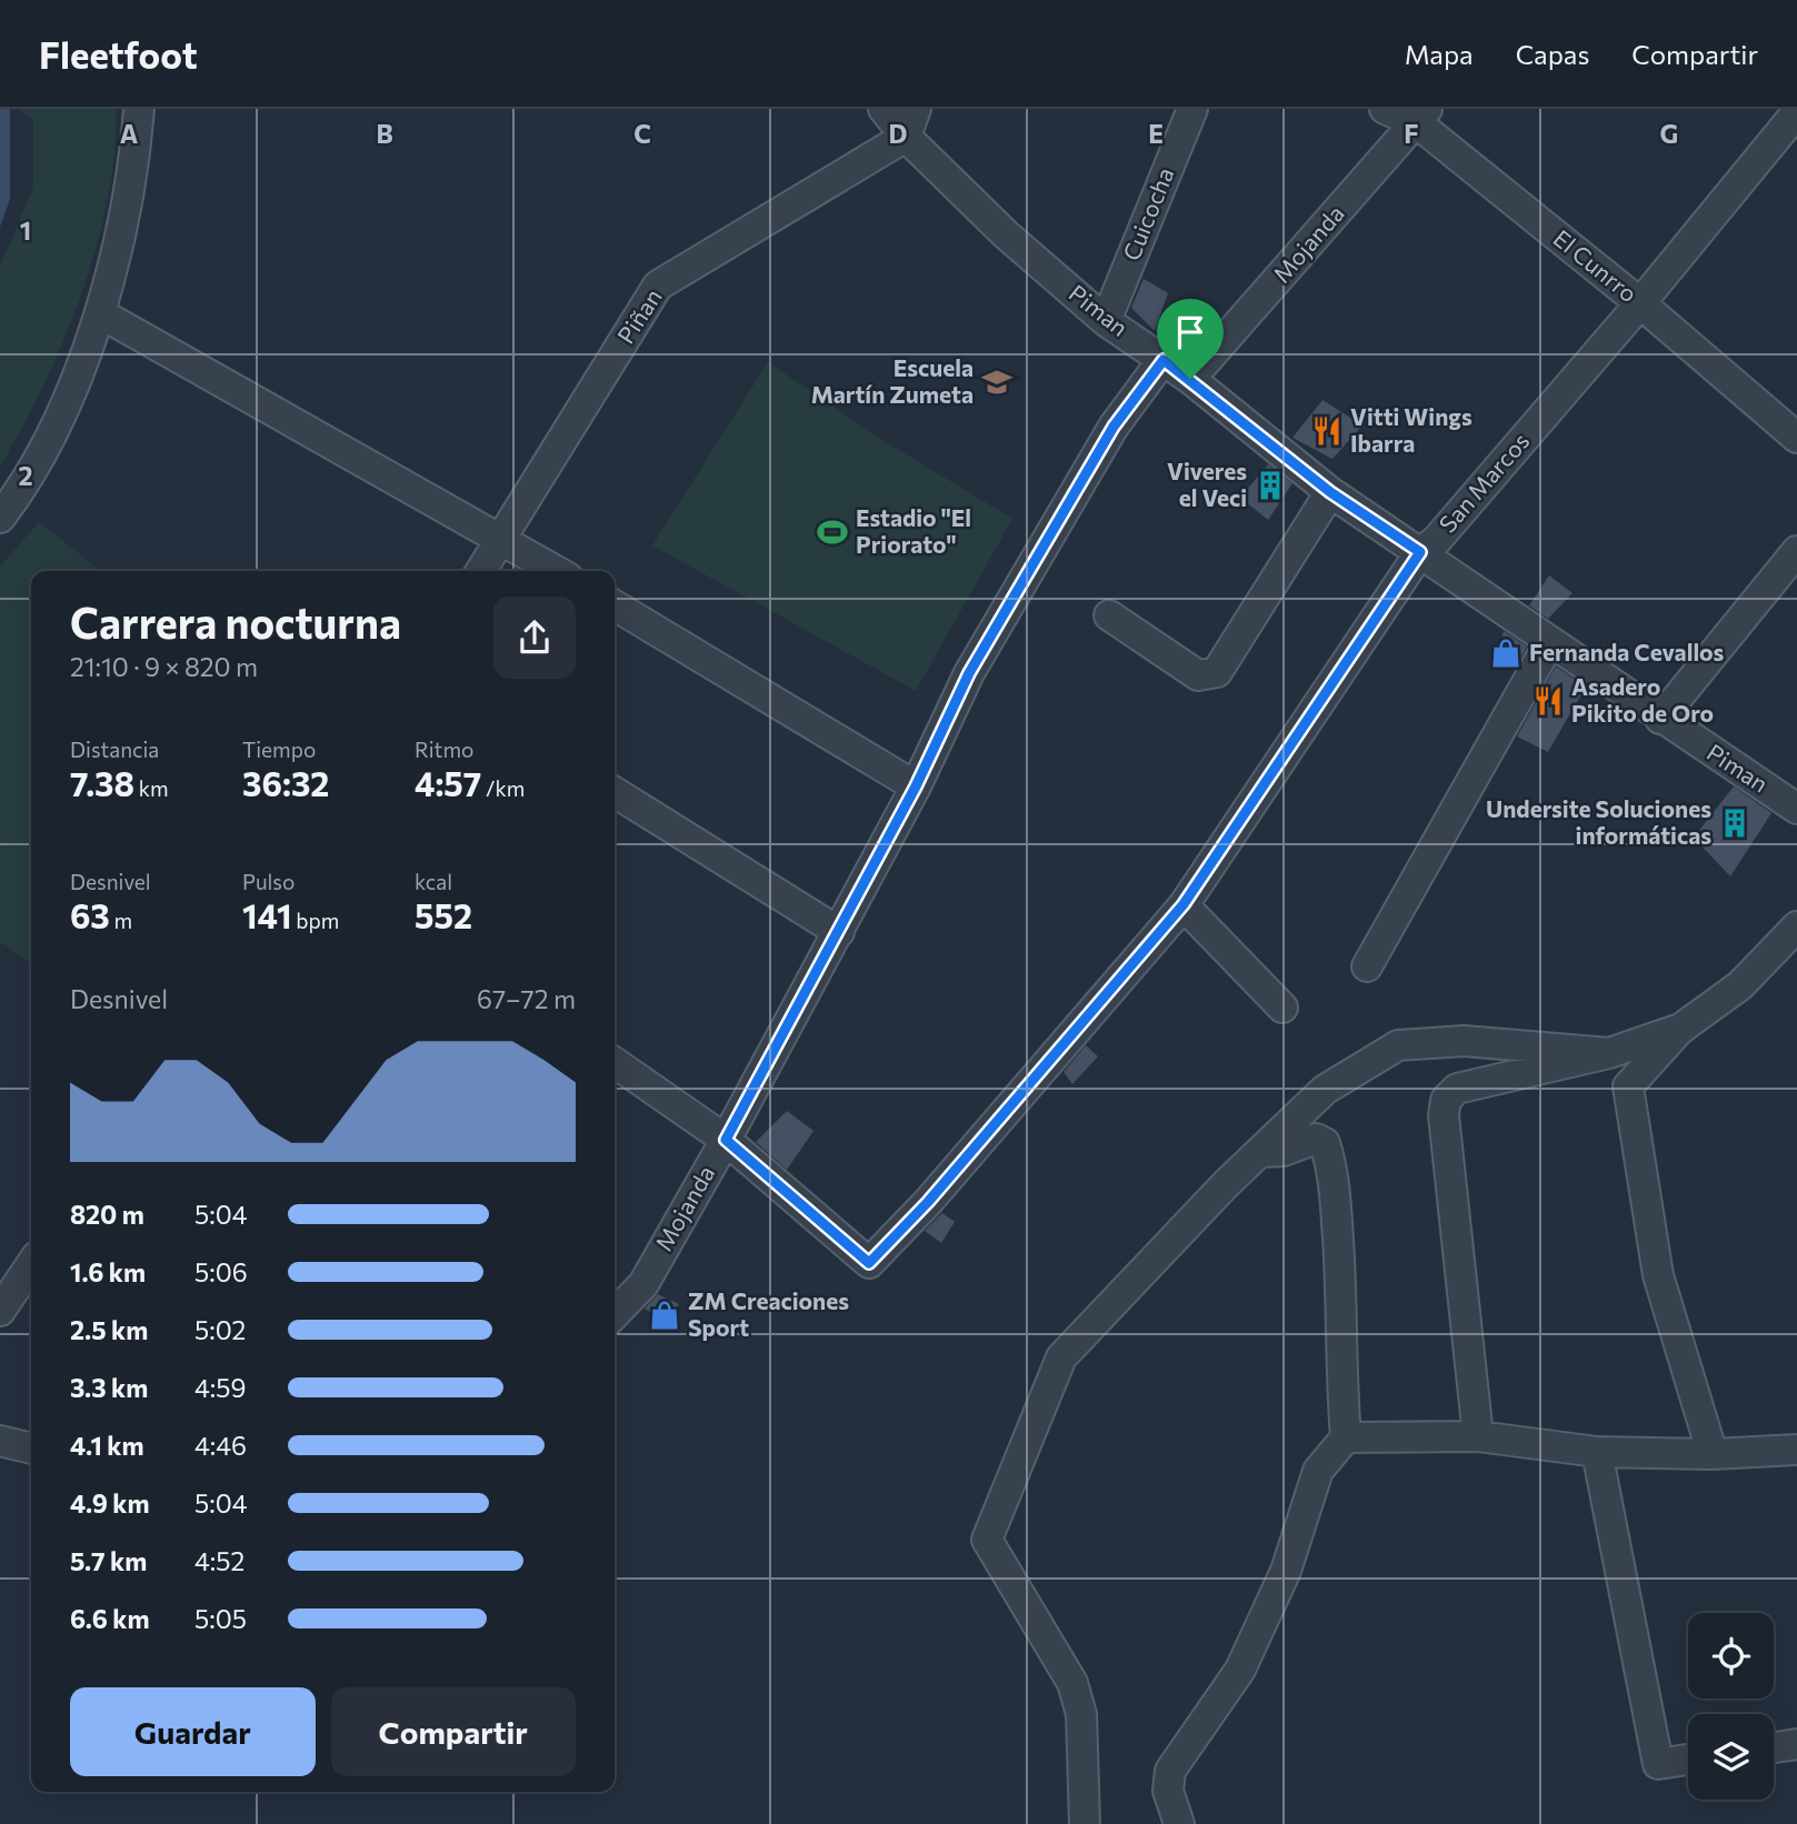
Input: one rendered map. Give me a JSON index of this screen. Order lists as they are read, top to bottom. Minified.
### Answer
{"streets":{"street":["Cuicocha","Mojanda","El Cunrro","Piman","Piñan","San Marcos"]},"crossings":[["Cuicocha","Piman"],["Mojanda","El Cunrro"],["Mojanda","Piman"],["Mojanda","San Marcos"],["El Cunrro","San Marcos"],["Piman","Piñan"],["Piman","San Marcos"]],"places":{"school or university":["Escuela Martín Zumeta"],"restaurant":["Vitti Wings Ibarra","Asadero Pikito de Oro"],"building":["Viveres el Veci","Undersite Soluciones informáticas"],"sports":["Estadio \"El Priorato\""],"shop":["Fernanda Cevallos","ZM Creaciones Sport"]},"page":{"header":"Fleetfoot","nav":["Mapa","Capas","Compartir"],"heading":["Carrera nocturna","21:10 · 9 × 820 m"],"stats":[["Distancia","7.38 km"],["Tiempo","36:32"],["Ritmo","4:57 /km"],["Desnivel","63 m"],["Pulso","141 bpm"],["kcal","552"]],"chart":["Desnivel","67–72 m"],"list":[{"name":"820 m","note":"5:04"},{"name":"1.6 km","note":"5:06"},{"name":"2.5 km","note":"5:02"},{"name":"3.3 km","note":"4:59"},{"name":"4.1 km","note":"4:46"},{"name":"4.9 km","note":"5:04"},{"name":"5.7 km","note":"4:52"},{"name":"6.6 km","note":"5:05"}],"buttons":["Guardar","Compartir"]},"grid":{"columns":["A","B","C","D","E","F","G"],"rows":["1","2"]}}
